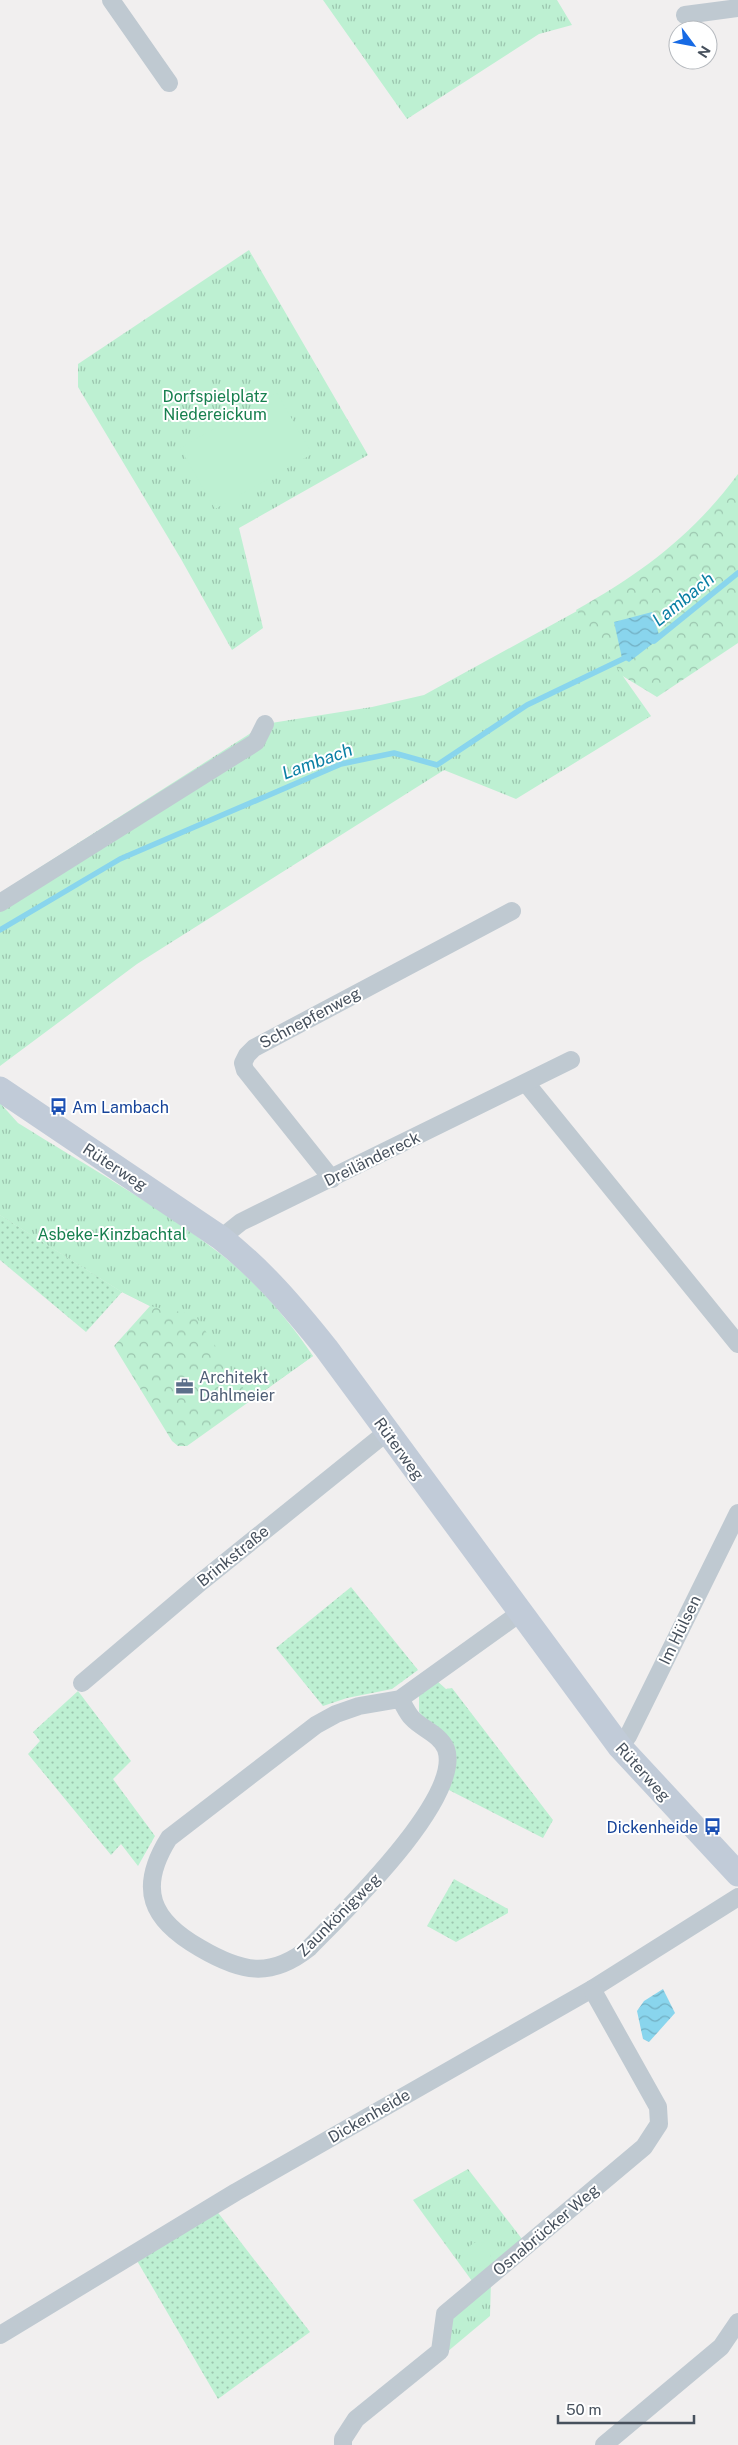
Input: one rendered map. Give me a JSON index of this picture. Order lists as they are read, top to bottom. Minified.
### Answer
{"streets":{"street":["Schnepfenweg","Dreiländereck","Rüterweg","Brinkstraße","Im Hülsen","Zaunkönigweg","Dickenheide","Osnabrücker Weg"]},"crossings":[["Schnepfenweg","Dreiländereck"],["Dreiländereck","Rüterweg"],["Rüterweg","Brinkstraße"],["Rüterweg","Im Hülsen"],["Rüterweg","Zaunkönigweg"],["Dickenheide","Osnabrücker Weg"]],"water":["Lambach"],"parks":["Dorfspielplatz Niedereickum","Asbeke-Kinzbachtal"],"places":{"bus stop":["Am Lambach","Dickenheide"],"office":["Architekt Dahlmeier"]},"scale_bar":"50 m","north":"bottom right"}
